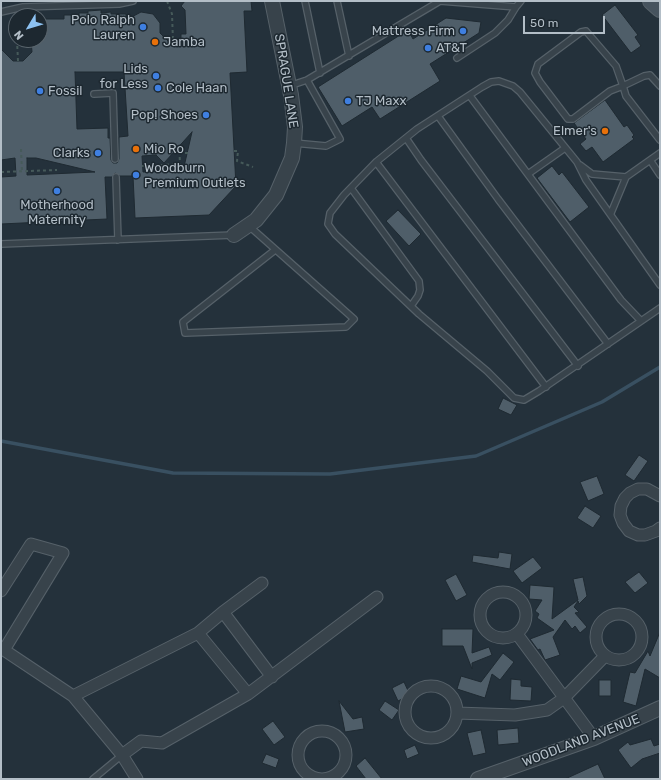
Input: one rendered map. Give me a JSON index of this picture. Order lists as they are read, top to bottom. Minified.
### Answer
{"streets":{"street":["SPRAGUE LANE","WOODLAND AVENUE"]},"places":["Polo Ralph Lauren","Mattress Firm","Jamba","AT&T","Lids for Less","Cole Haan","Fossil","TJ Maxx","Pop! Shoes","Elmer's","Mio Ro","Clarks","Woodburn Premium Outlets","Motherhood Maternity"],"scale_bar":"50 m","north":"bottom left"}
